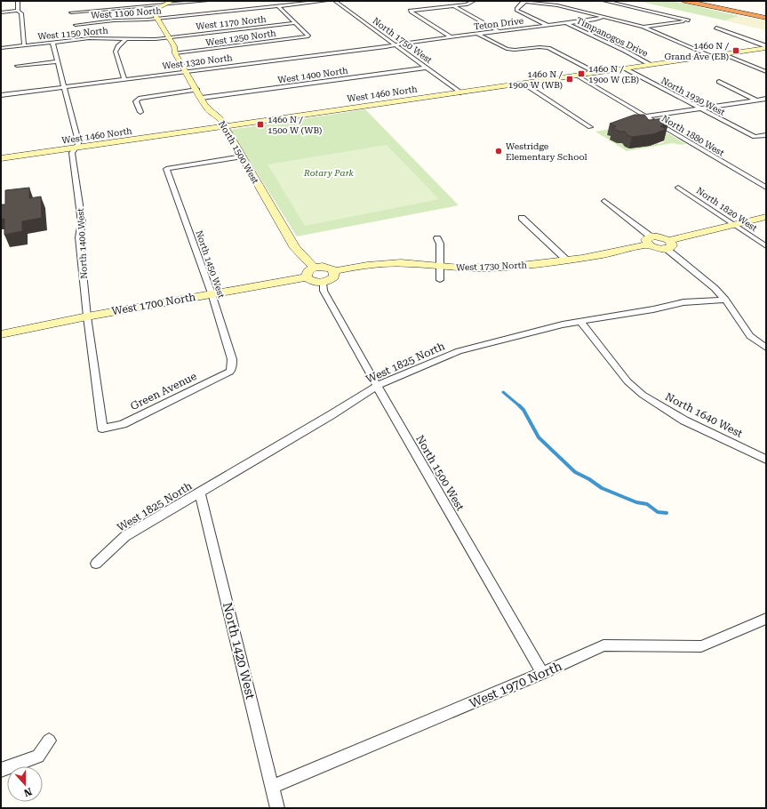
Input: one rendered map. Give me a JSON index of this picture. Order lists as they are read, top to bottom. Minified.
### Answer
{"streets":{"street":["West 1100 North","West 1170 North","Teton Drive","West 1150 North","Timpanogos Drive","West 1250 North","North 1750 West","West 1320 North","West 1400 North","West 1460 North","North 1930 West","North 1880 West","North 1500 West","North 1820 West","North 1400 West","North 1450 West","West 1730 North","West 1700 North","West 1825 North","Green Avenue","North 1640 West","North 1420 West","West 1970 North"]},"crossings":[["West 1100 North","North 1500 West"],["West 1170 North","West 1150 North"],["West 1170 North","West 1250 North"],["West 1170 North","North 1500 West"],["Teton Drive","Timpanogos Drive"],["Teton Drive","North 1750 West"],["Teton Drive","West 1320 North"],["West 1150 North","North 1500 West"],["West 1150 North","North 1400 West"],["Timpanogos Drive","West 1460 North"],["West 1250 North","North 1500 West"],["North 1750 West","West 1320 North"],["North 1750 West","West 1400 North"],["North 1750 West","West 1460 North"],["West 1320 North","North 1500 West"],["West 1320 North","North 1400 West"],["West 1400 North","North 1500 West"],["West 1460 North","North 1930 West"],["West 1460 North","North 1880 West"],["West 1460 North","North 1500 West"],["West 1460 North","North 1400 West"],["North 1500 West","North 1450 West"],["North 1500 West","West 1825 North"],["North 1500 West","West 1970 North"],["North 1400 West","West 1700 North"],["North 1400 West","Green Avenue"],["North 1450 West","West 1700 North"],["North 1450 West","Green Avenue"],["West 1825 North","North 1640 West"],["West 1825 North","North 1420 West"],["North 1420 West","West 1970 North"]],"parks":["Rotary Park"],"places":{"transit":["1460 N / Grand Ave (EB)","1460 N / 1900 W (EB)","1460 N / 1900 W (WB)","1460 N / 1500 W (WB)"],"other":["Westridge Elementary School"]},"north":"bottom"}
